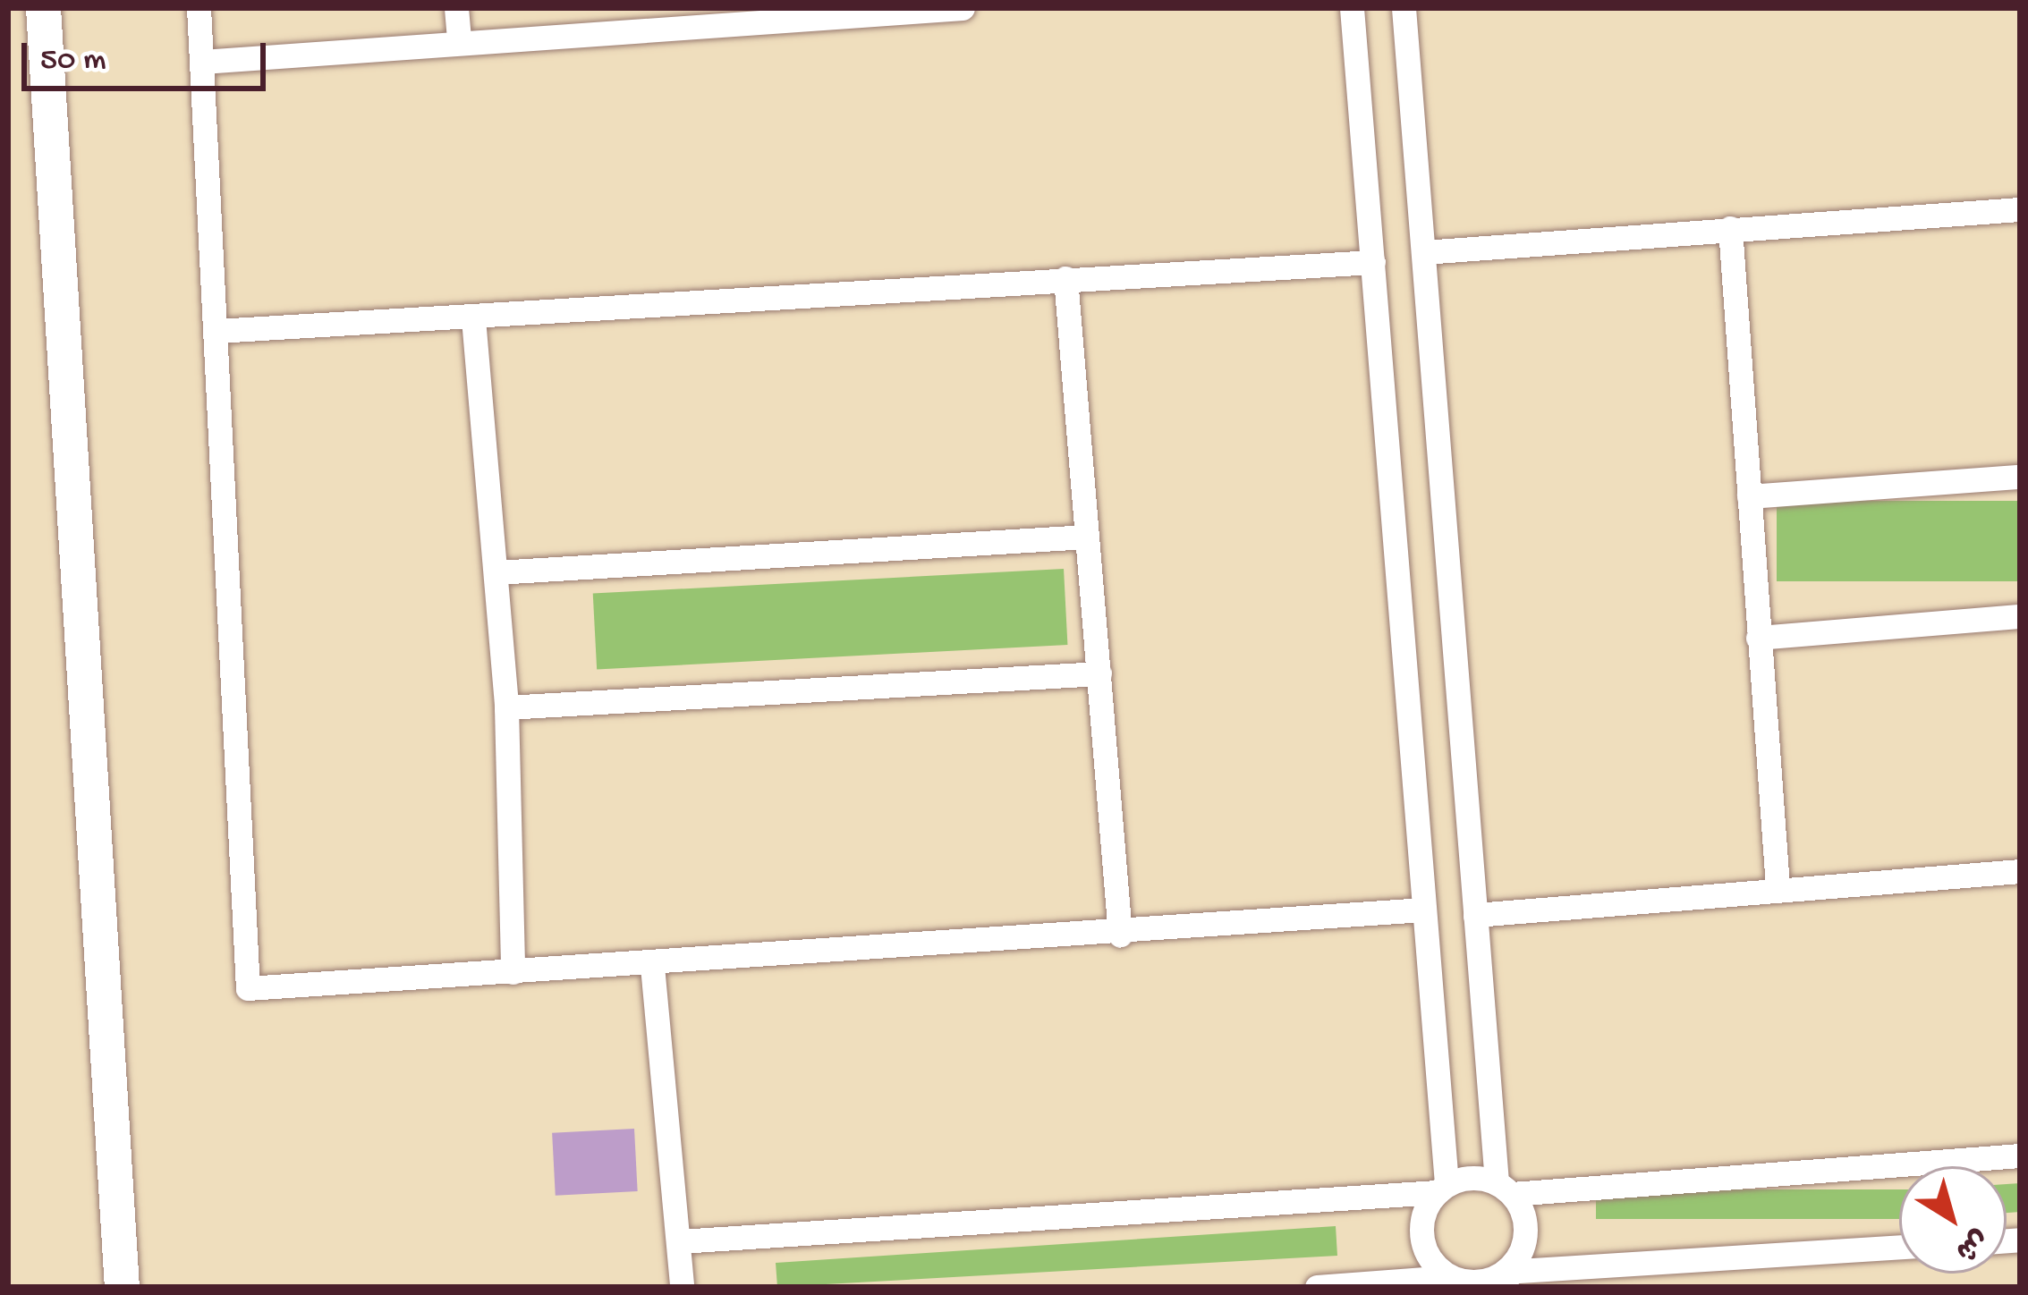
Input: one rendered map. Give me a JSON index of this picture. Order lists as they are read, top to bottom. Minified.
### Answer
{"scale_bar":"50 m","north":"bottom right"}
